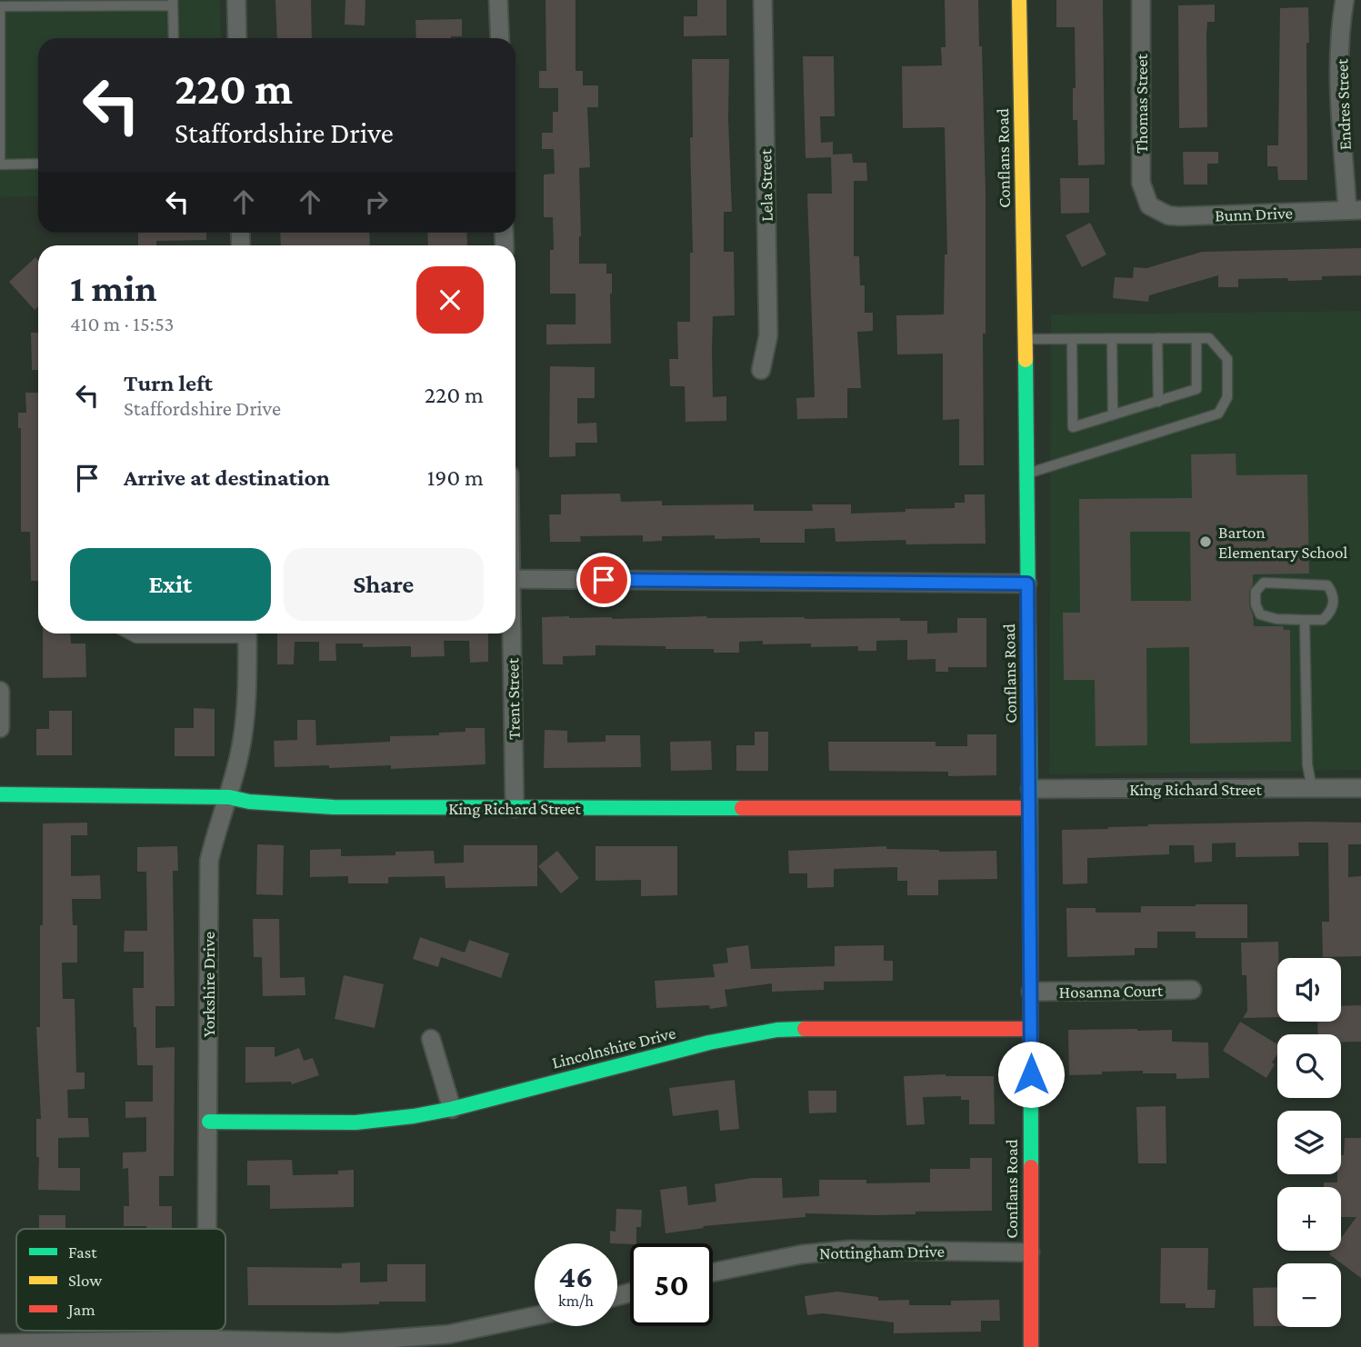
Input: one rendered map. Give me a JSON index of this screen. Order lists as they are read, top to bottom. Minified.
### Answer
{"streets":{"street":["Thomas Street","Endres Street","Conflans Road","Lela Street","Bunn Drive","Trent Street","King Richard Street","Yorkshire Drive","Hosanna Court","Lincolnshire Drive","Nottingham Drive"]},"crossings":[["Thomas Street","Bunn Drive"],["Endres Street","Bunn Drive"],["Conflans Road","King Richard Street"],["Conflans Road","Hosanna Court"],["Conflans Road","Lincolnshire Drive"],["Conflans Road","Nottingham Drive"],["Trent Street","King Richard Street"],["King Richard Street","Yorkshire Drive"],["Yorkshire Drive","Lincolnshire Drive"]],"places":["Barton Elementary School"],"legend":["Fast","Slow","Jam"],"page":{"turn":["220 m","Staffordshire Drive"],"heading":["1 min","410 m · 15:53"],"list":[{"name":"Turn left","note":"Staffordshire Drive","value":"220 m"},{"name":"Arrive at destination","value":"190 m"}],"buttons":["Exit","Share"],"map_buttons":["+","−"],"speed":"46 km/h","limit":"50"}}
